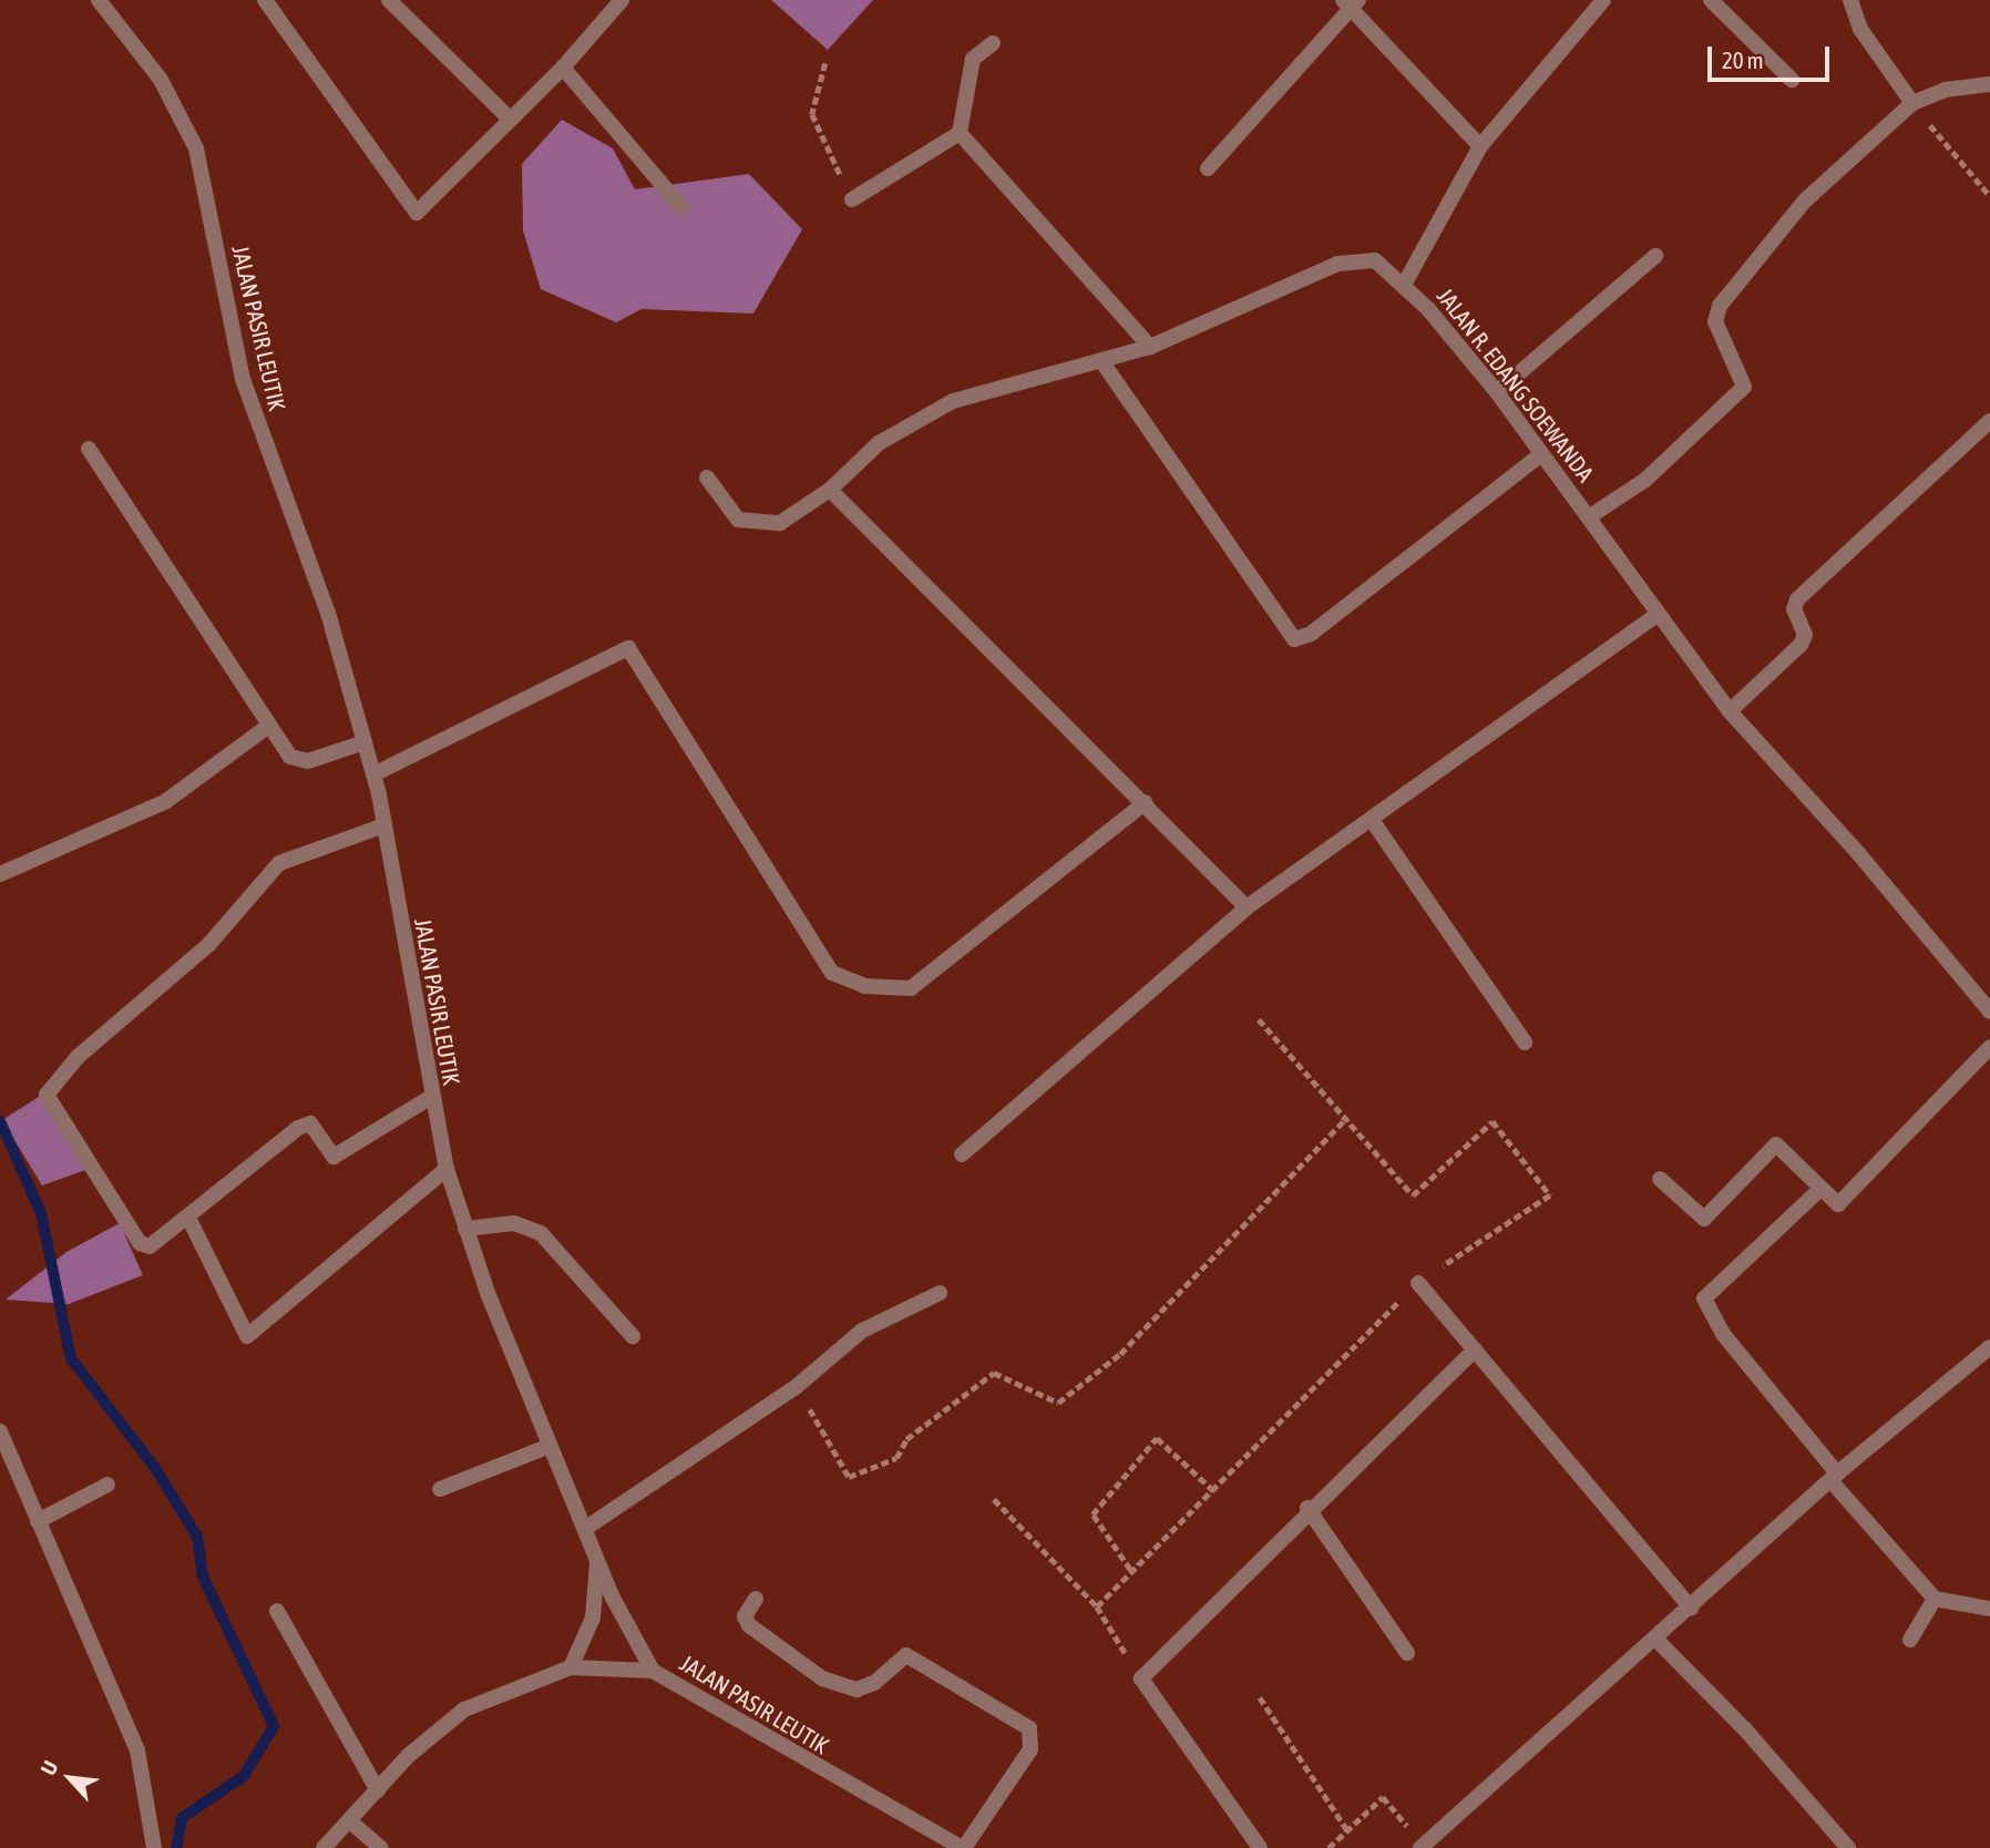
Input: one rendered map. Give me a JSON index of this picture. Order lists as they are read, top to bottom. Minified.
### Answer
{"streets":{"street":["JALAN PASIR LEUTIK","JALAN R. EDANG SOEWANDA"]},"scale_bar":"20 m","north":"top left"}
